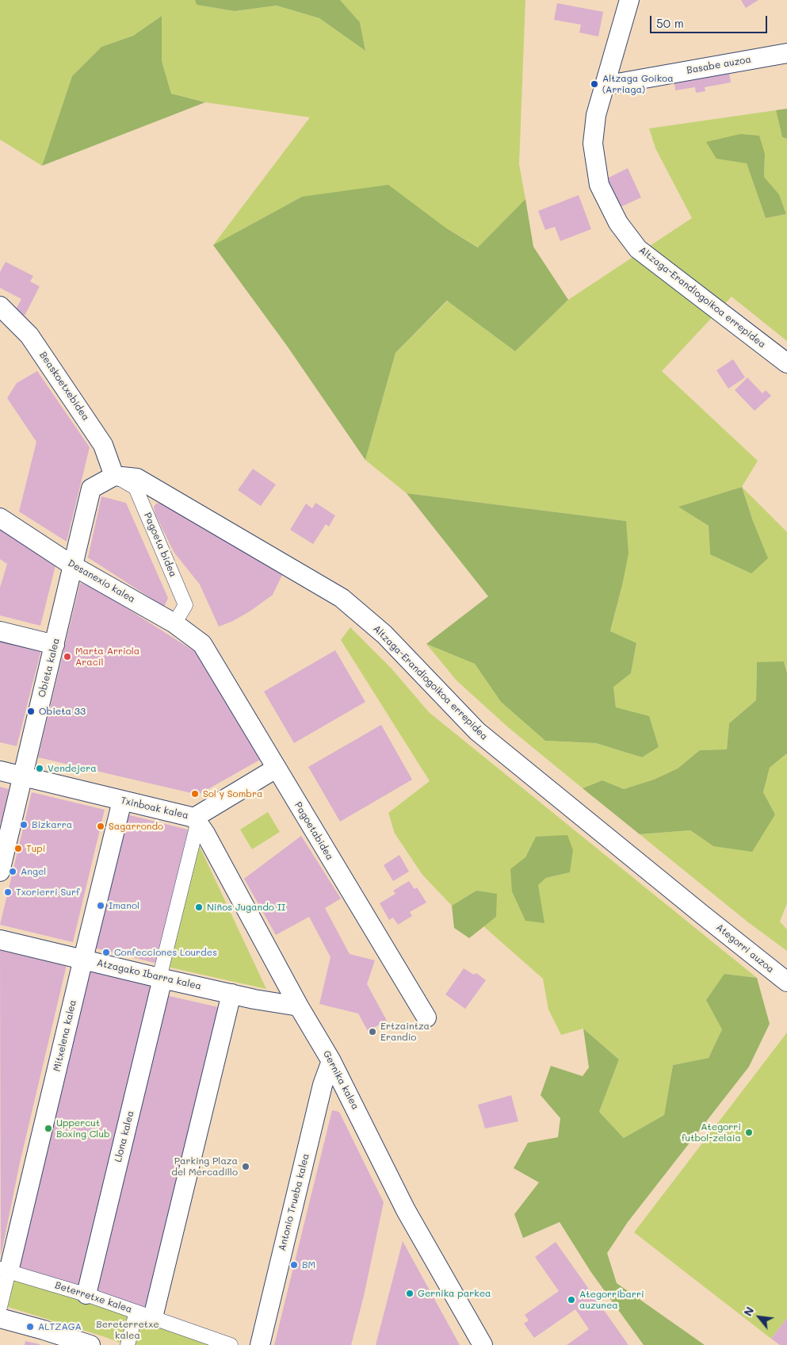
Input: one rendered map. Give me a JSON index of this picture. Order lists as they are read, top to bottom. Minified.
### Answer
{"streets":{"street":["Basabe auzoa","Altzaga-Erandiogoikoa errepidea","Beaskoetxebidea","Pagoeta bidea","Desanexio kalea","Obieta kalea","Txinboak kalea","Pagoetabidea","Ategorri auzoa","Atzagako Ibarra kalea","Mitxelena kalea","Gernika kalea","Llona kalea","Antonio Trueba kalea","Beterretxe kalea"]},"crossings":[["Basabe auzoa","Altzaga-Erandiogoikoa errepidea"],["Altzaga-Erandiogoikoa errepidea","Beaskoetxebidea"],["Altzaga-Erandiogoikoa errepidea","Pagoeta bidea"],["Altzaga-Erandiogoikoa errepidea","Obieta kalea"],["Altzaga-Erandiogoikoa errepidea","Ategorri auzoa"],["Beaskoetxebidea","Pagoeta bidea"],["Beaskoetxebidea","Obieta kalea"],["Pagoeta bidea","Desanexio kalea"],["Pagoeta bidea","Obieta kalea"],["Desanexio kalea","Obieta kalea"],["Desanexio kalea","Pagoetabidea"],["Obieta kalea","Txinboak kalea"],["Txinboak kalea","Pagoetabidea"],["Txinboak kalea","Mitxelena kalea"],["Txinboak kalea","Gernika kalea"],["Atzagako Ibarra kalea","Mitxelena kalea"],["Atzagako Ibarra kalea","Gernika kalea"],["Atzagako Ibarra kalea","Llona kalea"],["Mitxelena kalea","Beterretxe kalea"],["Gernika kalea","Antonio Trueba kalea"],["Llona kalea","Beterretxe kalea"]],"parks":["Bereterretxe kalea"],"places":["Altzaga Goikoa (Arriaga)","Marta Arriola Aracil","Obieta 33","Vendejera","Sol y Sombra","Bizkarra","Sagarrondo","Tupi","Angel","Txorierri Surf","Imanol","Niños Jugando II","Confecciones Lourdes","Ertzaintza Erandio","Uppercut Boxing Club","Ategorri futbol-zelaia","Parking Plaza del Mercadillo","BM","Gernika parkea","Ategorribarri auzunea","ALTZAGA"],"scale_bar":"50 m","north":"top left"}
